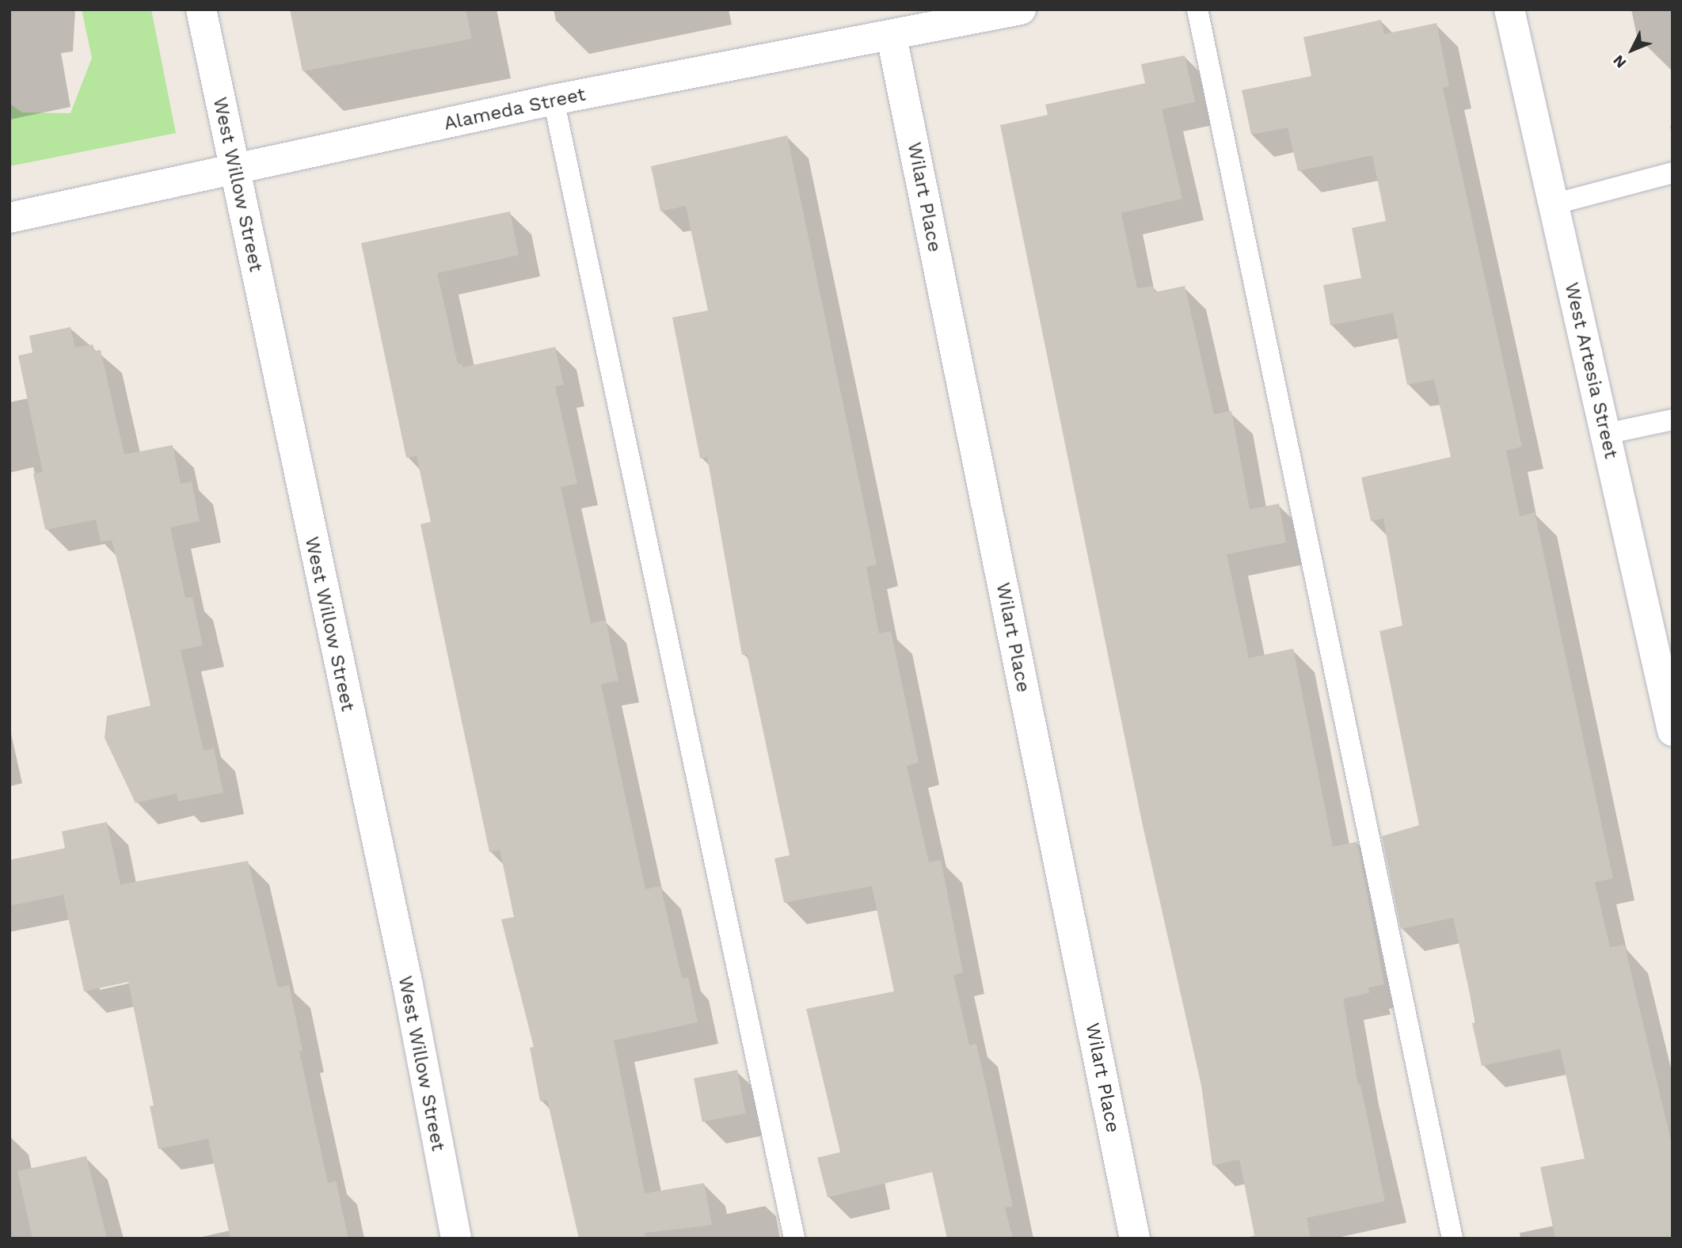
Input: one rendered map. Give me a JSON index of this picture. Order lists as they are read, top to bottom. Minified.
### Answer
{"streets":{"street":["Alameda Street","West Willow Street","Wilart Place","West Artesia Street"]},"crossings":[["Alameda Street","West Willow Street"],["Alameda Street","Wilart Place"]],"north":"bottom left"}
